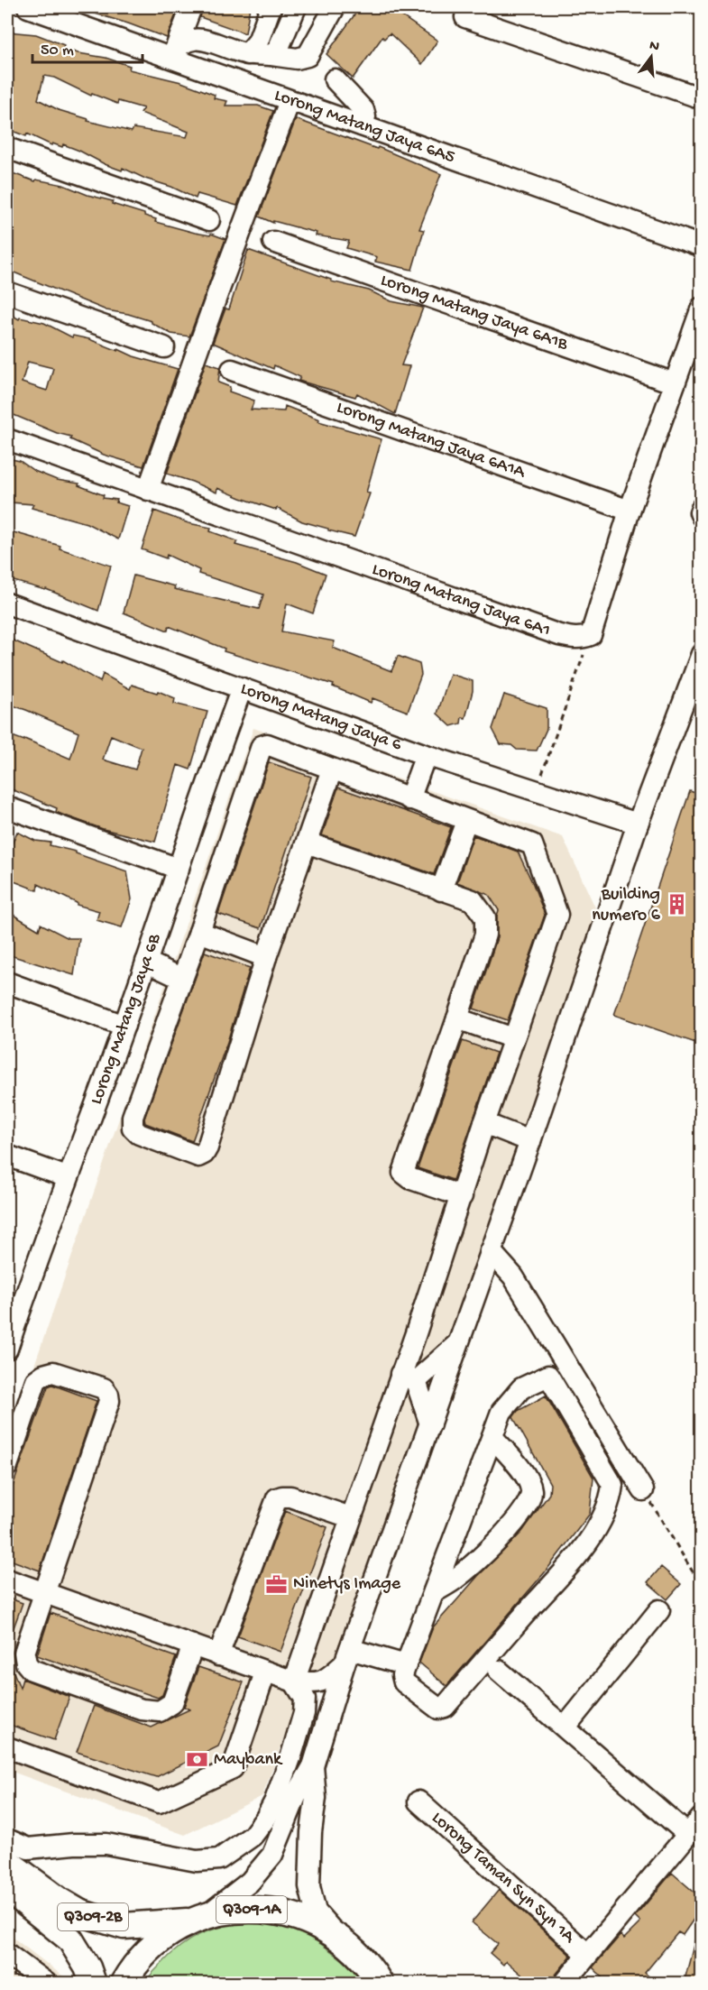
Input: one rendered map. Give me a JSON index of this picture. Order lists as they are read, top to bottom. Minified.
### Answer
{"streets":{"main road":["Q309-1A","Q309-2B"],"street":["Lorong Matang Jaya 6A5","Lorong Matang Jaya 6A1B","Lorong Matang Jaya 6A1A","Lorong Matang Jaya 6A1","Lorong Matang Jaya 6","Lorong Matang Jaya 6B","Lorong Taman Syn Syn 1A"]},"crossings":[["Lorong Matang Jaya 6","Lorong Matang Jaya 6B"],["Q309-1A","Q309-2B"]],"places":{"building":["Building numero 6"],"office":["Ninetys Image"],"bank":["Maybank"]},"scale_bar":"50 m","north":"top"}
